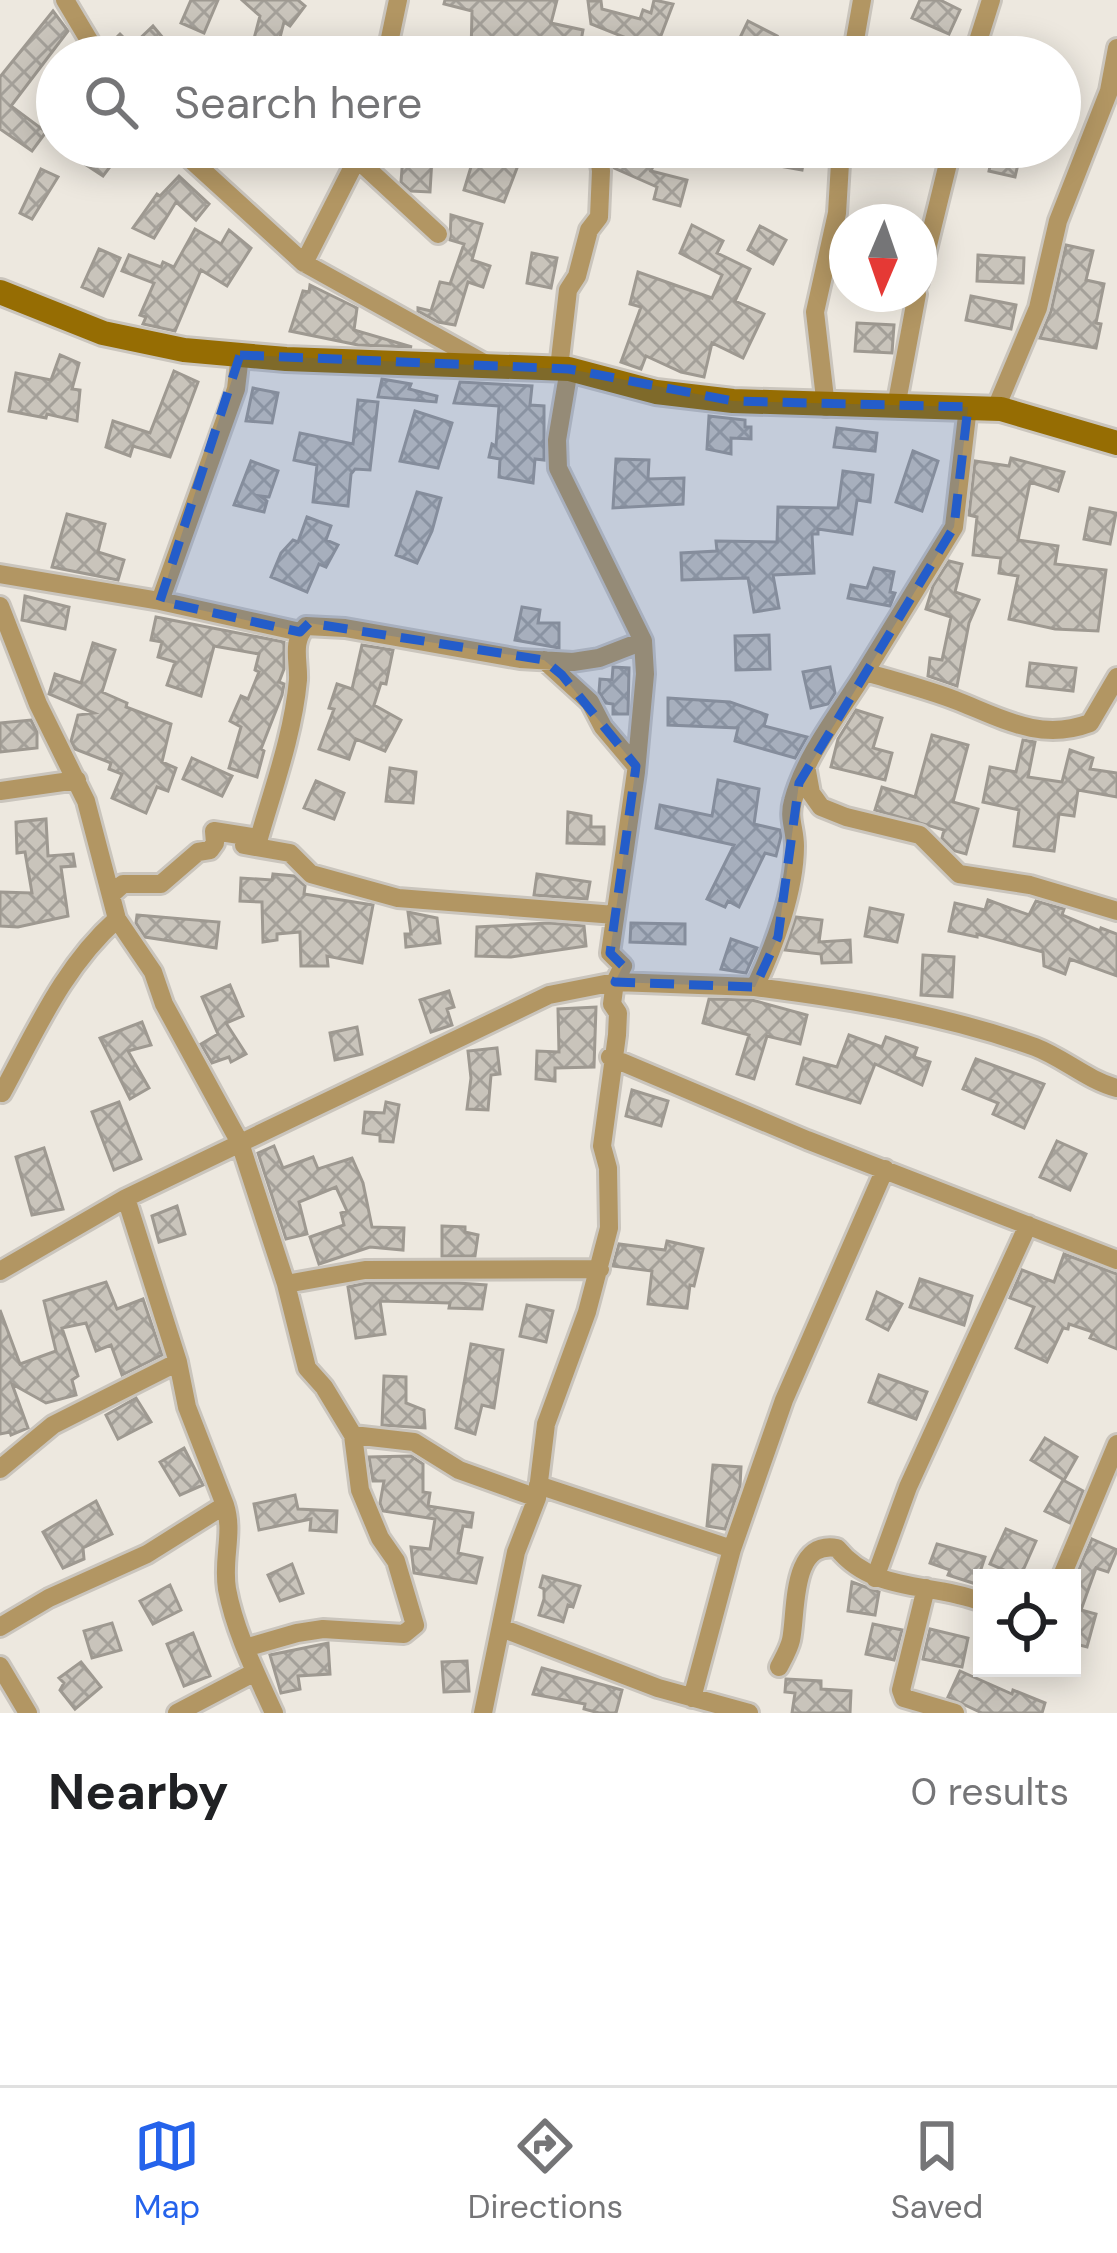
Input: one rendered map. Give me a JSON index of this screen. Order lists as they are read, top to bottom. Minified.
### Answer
{"north":"bottom","page":{"search":"Search here","heading":["Nearby","0 results"],"nav":["Map","Directions","Saved"]}}
